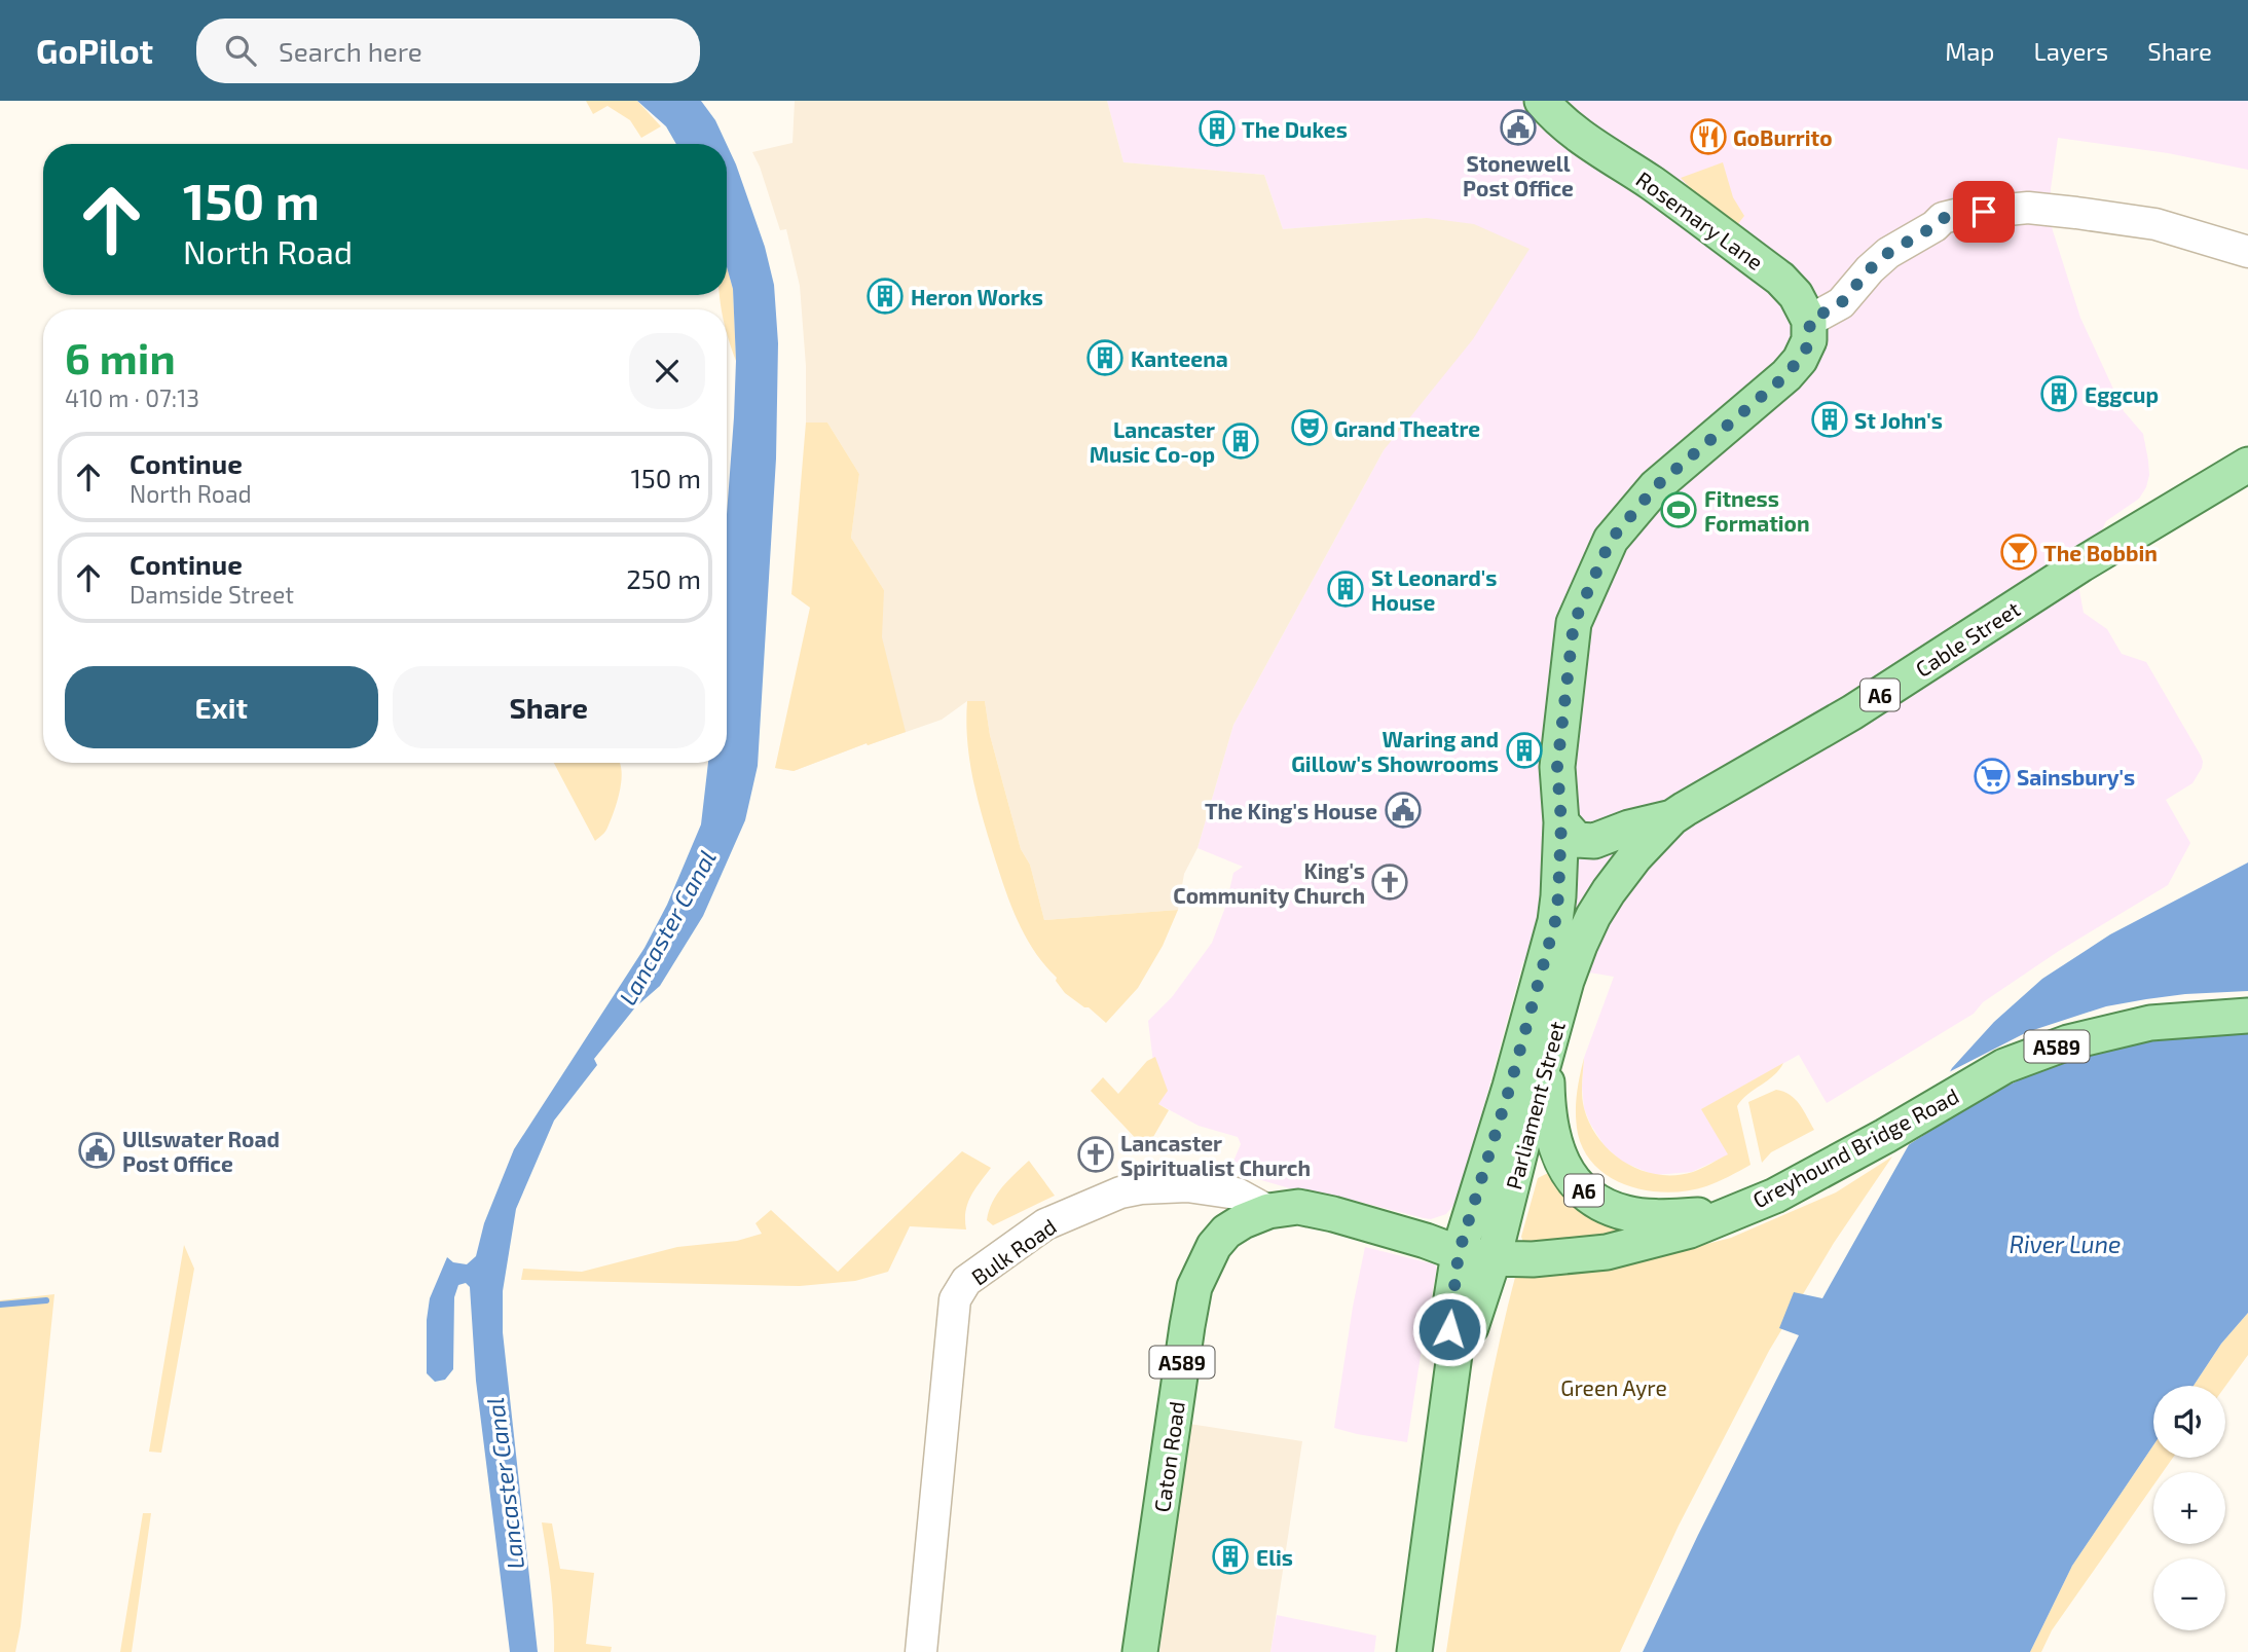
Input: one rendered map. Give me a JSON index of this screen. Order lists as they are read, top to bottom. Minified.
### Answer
{"streets":{"main road":["Rosemary Lane","Cable Street","A6","A589","Parliament Street","Greyhound Bridge Road","Caton Road"],"street":["Bulk Road"]},"crossings":[["Rosemary Lane","A6"],["Cable Street","A6"],["Cable Street","Parliament Street"],["A6","Parliament Street"],["A6","Greyhound Bridge Road"],["A589","Parliament Street"],["A589","Greyhound Bridge Road"],["A589","Bulk Road"],["A589","Caton Road"],["Parliament Street","Greyhound Bridge Road"],["Bulk Road","Caton Road"]],"water":["Lancaster Canal","River Lune"],"parks":["Green Ayre"],"places":{"public building":["Stonewell Post Office","The King's House","Ullswater Road Post Office"],"building":["The Dukes","Heron Works","Kanteena","Eggcup","St John's","Lancaster Music Co-op","St Leonard's House","Waring and Gillow's Showrooms","Elis"],"restaurant":["GoBurrito"],"theatre":["Grand Theatre"],"sports":["Fitness Formation"],"bar":["The Bobbin"],"supermarket":["Sainsbury's"],"church":["King's Community Church","Lancaster Spiritualist Church"]},"page":{"header":"GoPilot","search":"Search here","nav":["Map","Layers","Share"],"turn":["150 m","North Road"],"heading":["6 min","410 m · 07:13"],"list":[{"name":"Continue","note":"North Road","value":"150 m"},{"name":"Continue","note":"Damside Street","value":"250 m"}],"buttons":["Exit","Share"],"map_buttons":["+","−"]}}
